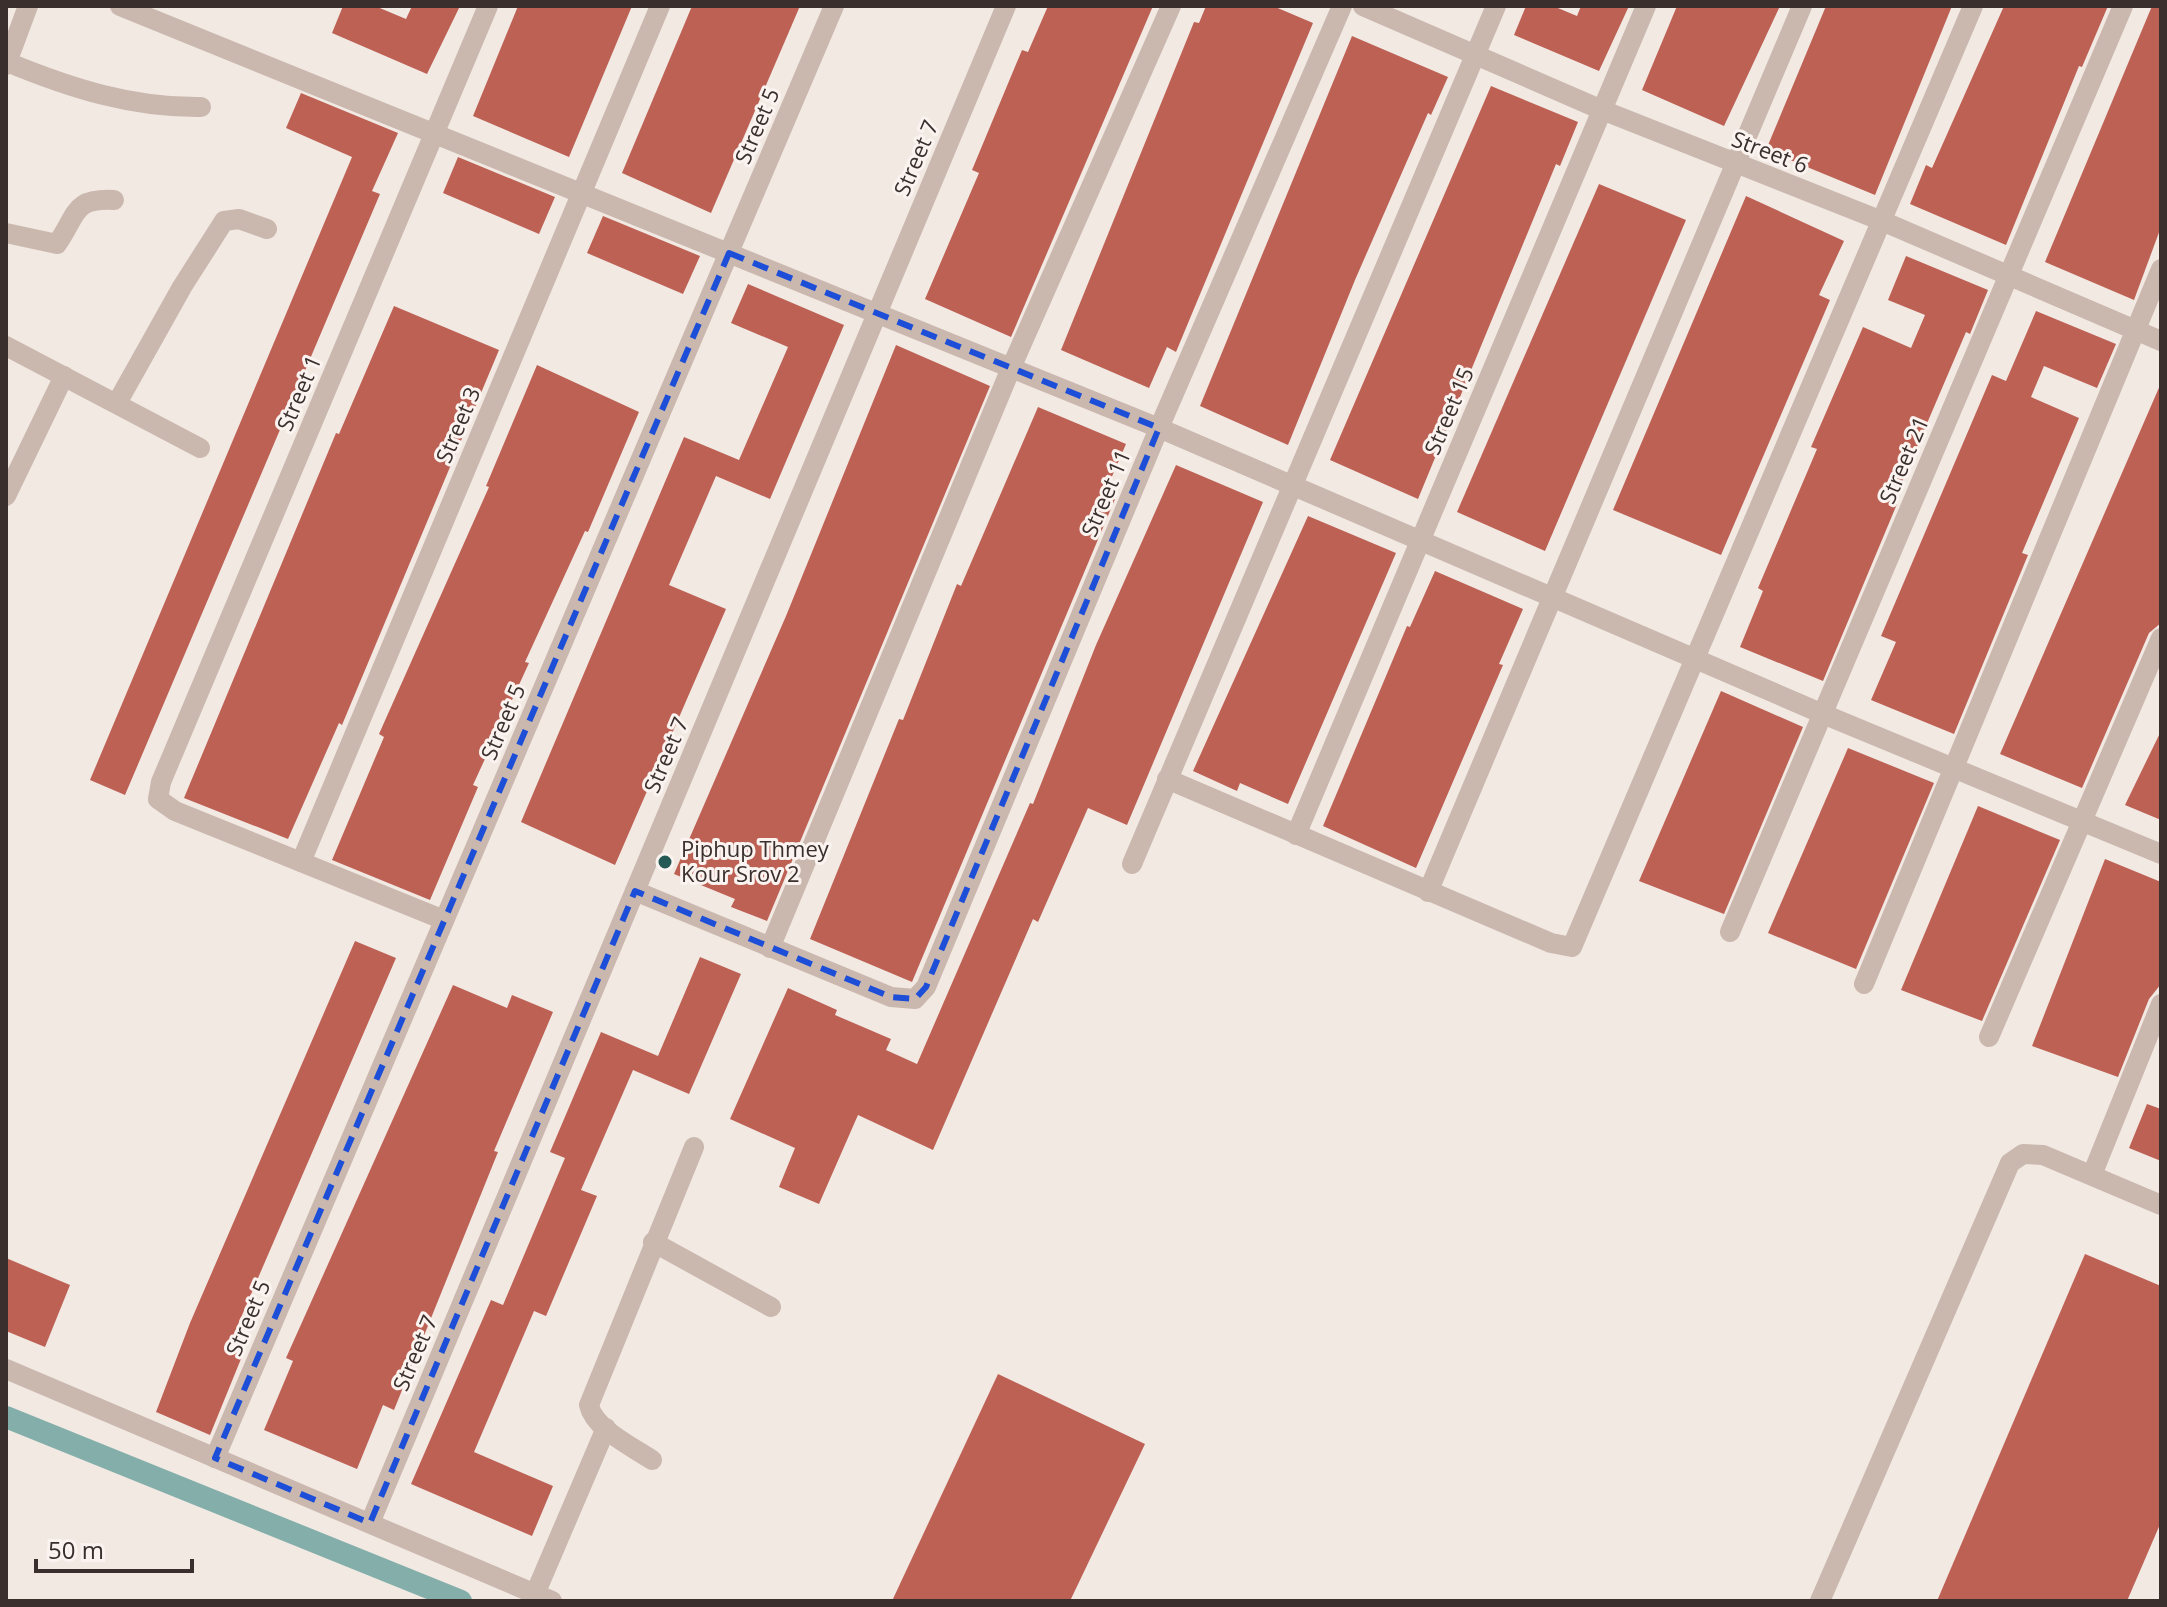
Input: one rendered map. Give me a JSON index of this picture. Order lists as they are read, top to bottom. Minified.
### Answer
{"streets":{"street":["Street 5","Street 6","Street 7","Street 1","Street 15","Street 3","Street 21","Street 11"]},"crossings":[["Street 6","Street 15"],["Street 6","Street 21"],["Street 1","Street 3"]],"places":["Piphup Thmey Kour Srov 2"],"scale_bar":"50 m"}
